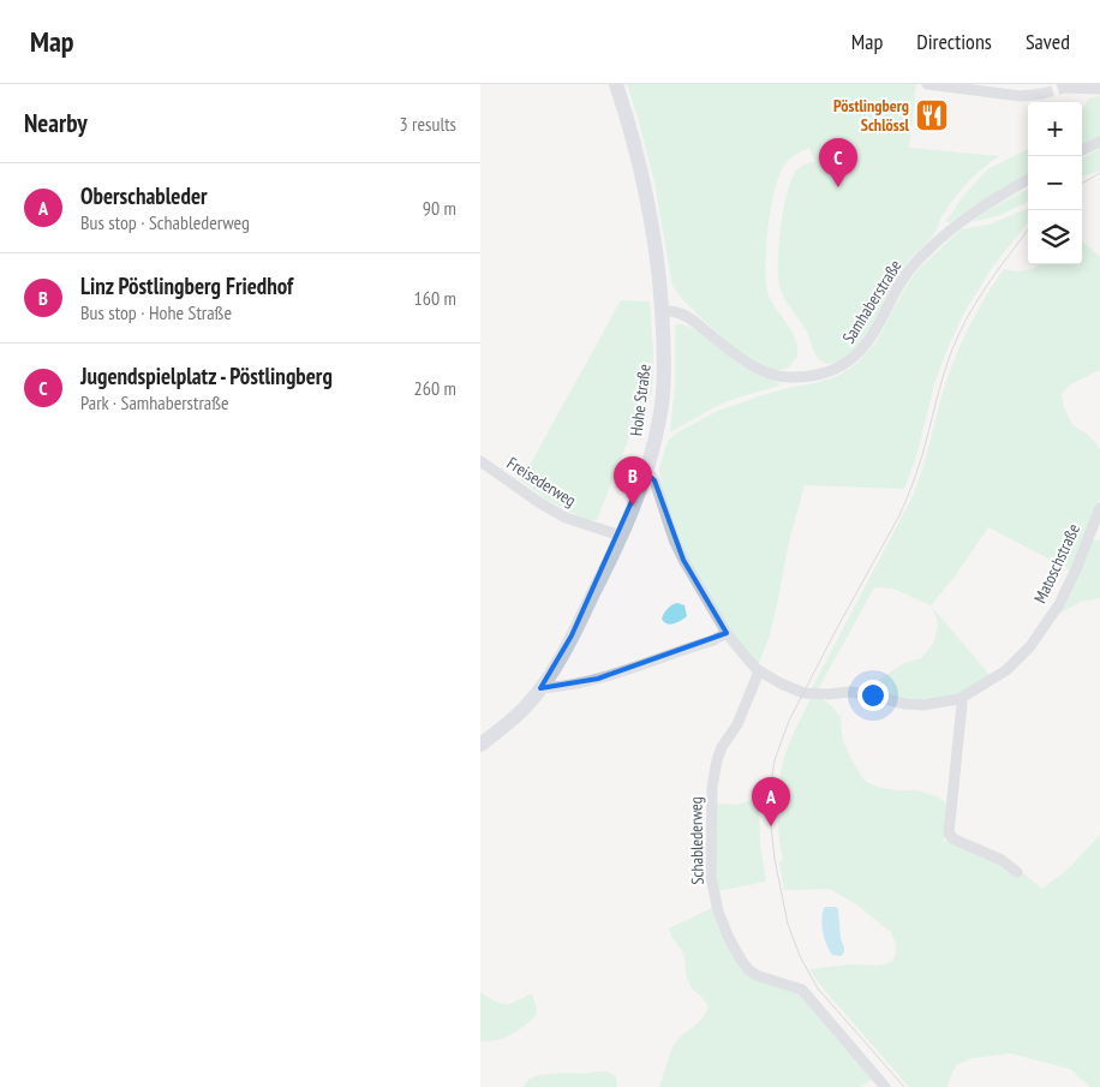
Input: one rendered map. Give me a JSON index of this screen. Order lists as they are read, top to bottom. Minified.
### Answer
{"streets":{"main road":["Hohe Straße"],"street":["Samhaberstraße","Freisederweg","Matoschstraße","Schablederweg"]},"crossings":[["Samhaberstraße","Hohe Straße"],["Hohe Straße","Freisederweg"],["Hohe Straße","Matoschstraße"],["Matoschstraße","Schablederweg"]],"places":{"restaurant":["Pöstlingberg Schlössl"]},"page":{"header":"Map","nav":["Map","Directions","Saved"],"heading":["Nearby","3 results"],"map_buttons":["+","−"],"pins":["C","B","A"],"list":[{"mark":"A","name":"Oberschableder","note":"Bus stop · Schablederweg","value":"90 m"},{"mark":"B","name":"Linz Pöstlingberg Friedhof","note":"Bus stop · Hohe Straße","value":"160 m"},{"mark":"C","name":"Jugendspielplatz - Pöstlingberg","note":"Park · Samhaberstraße","value":"260 m"}]}}
